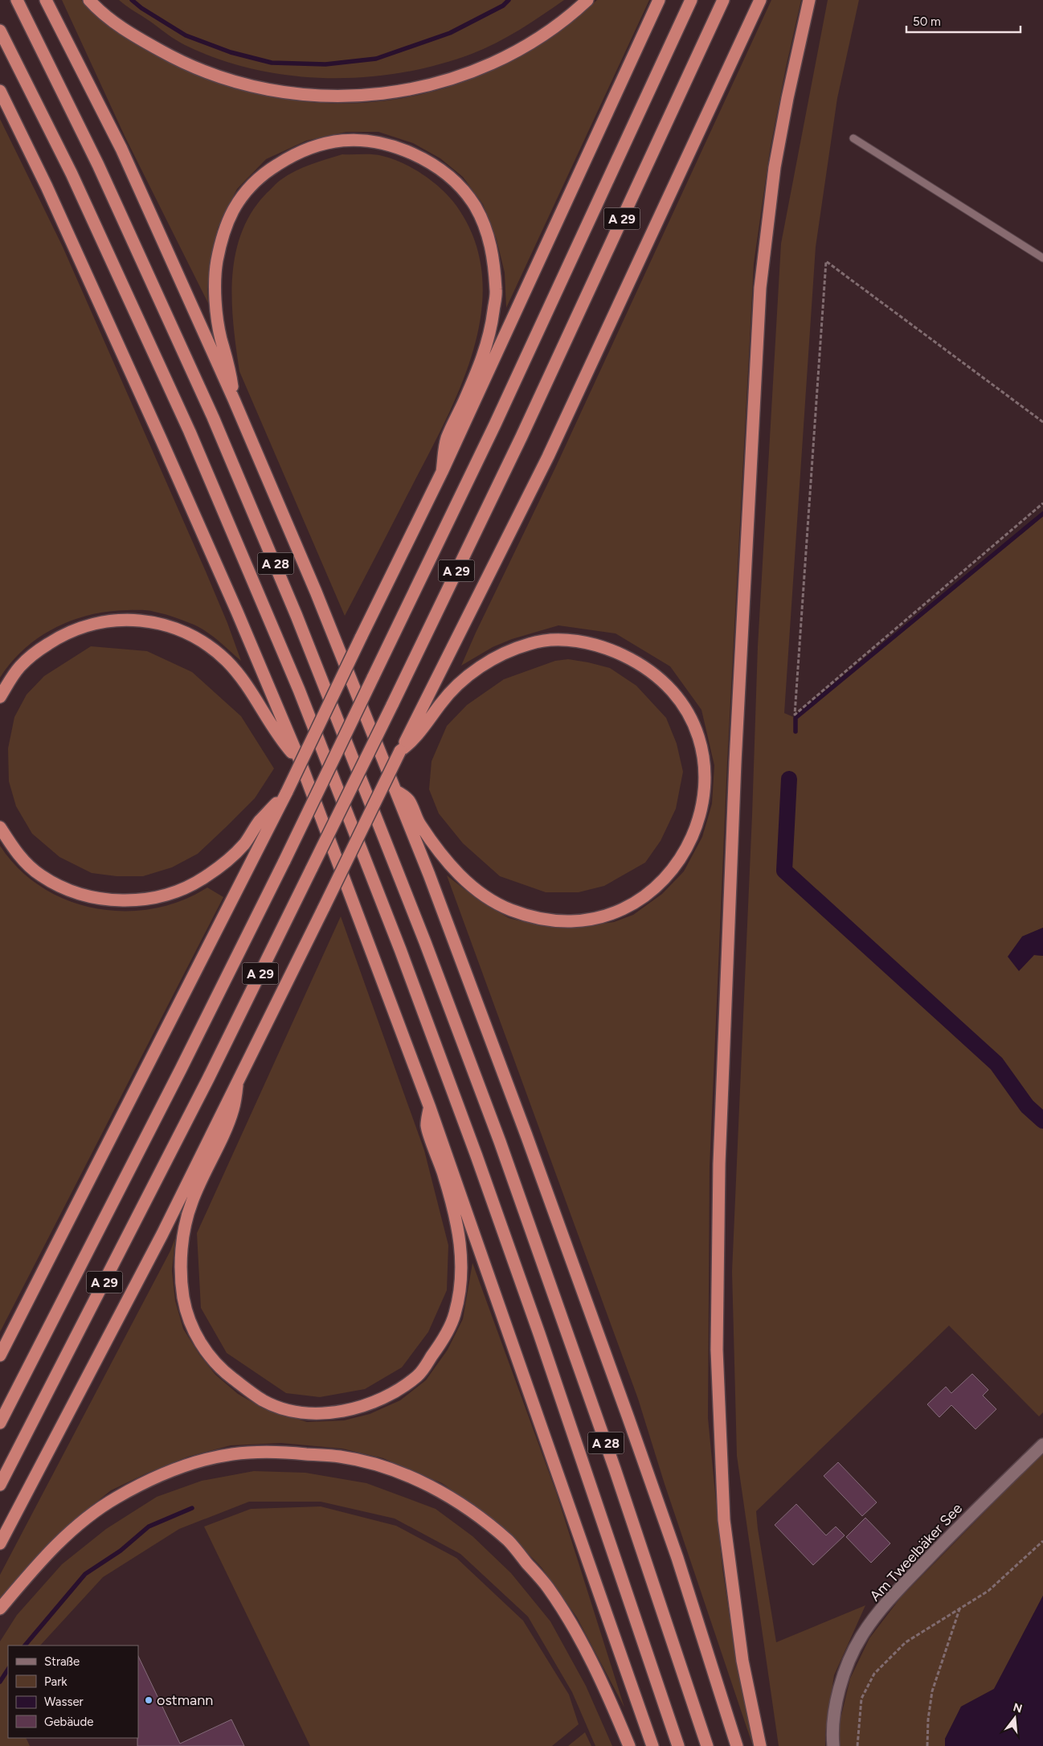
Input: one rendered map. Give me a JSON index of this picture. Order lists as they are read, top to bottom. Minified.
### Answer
{"streets":{"highway":["A 29","A 28"],"street":["Am Tweelbäker See"]},"places":["ostmann"],"legend":["Straße","Park","Wasser","Gebäude"],"scale_bar":"50 m","north":"top"}
